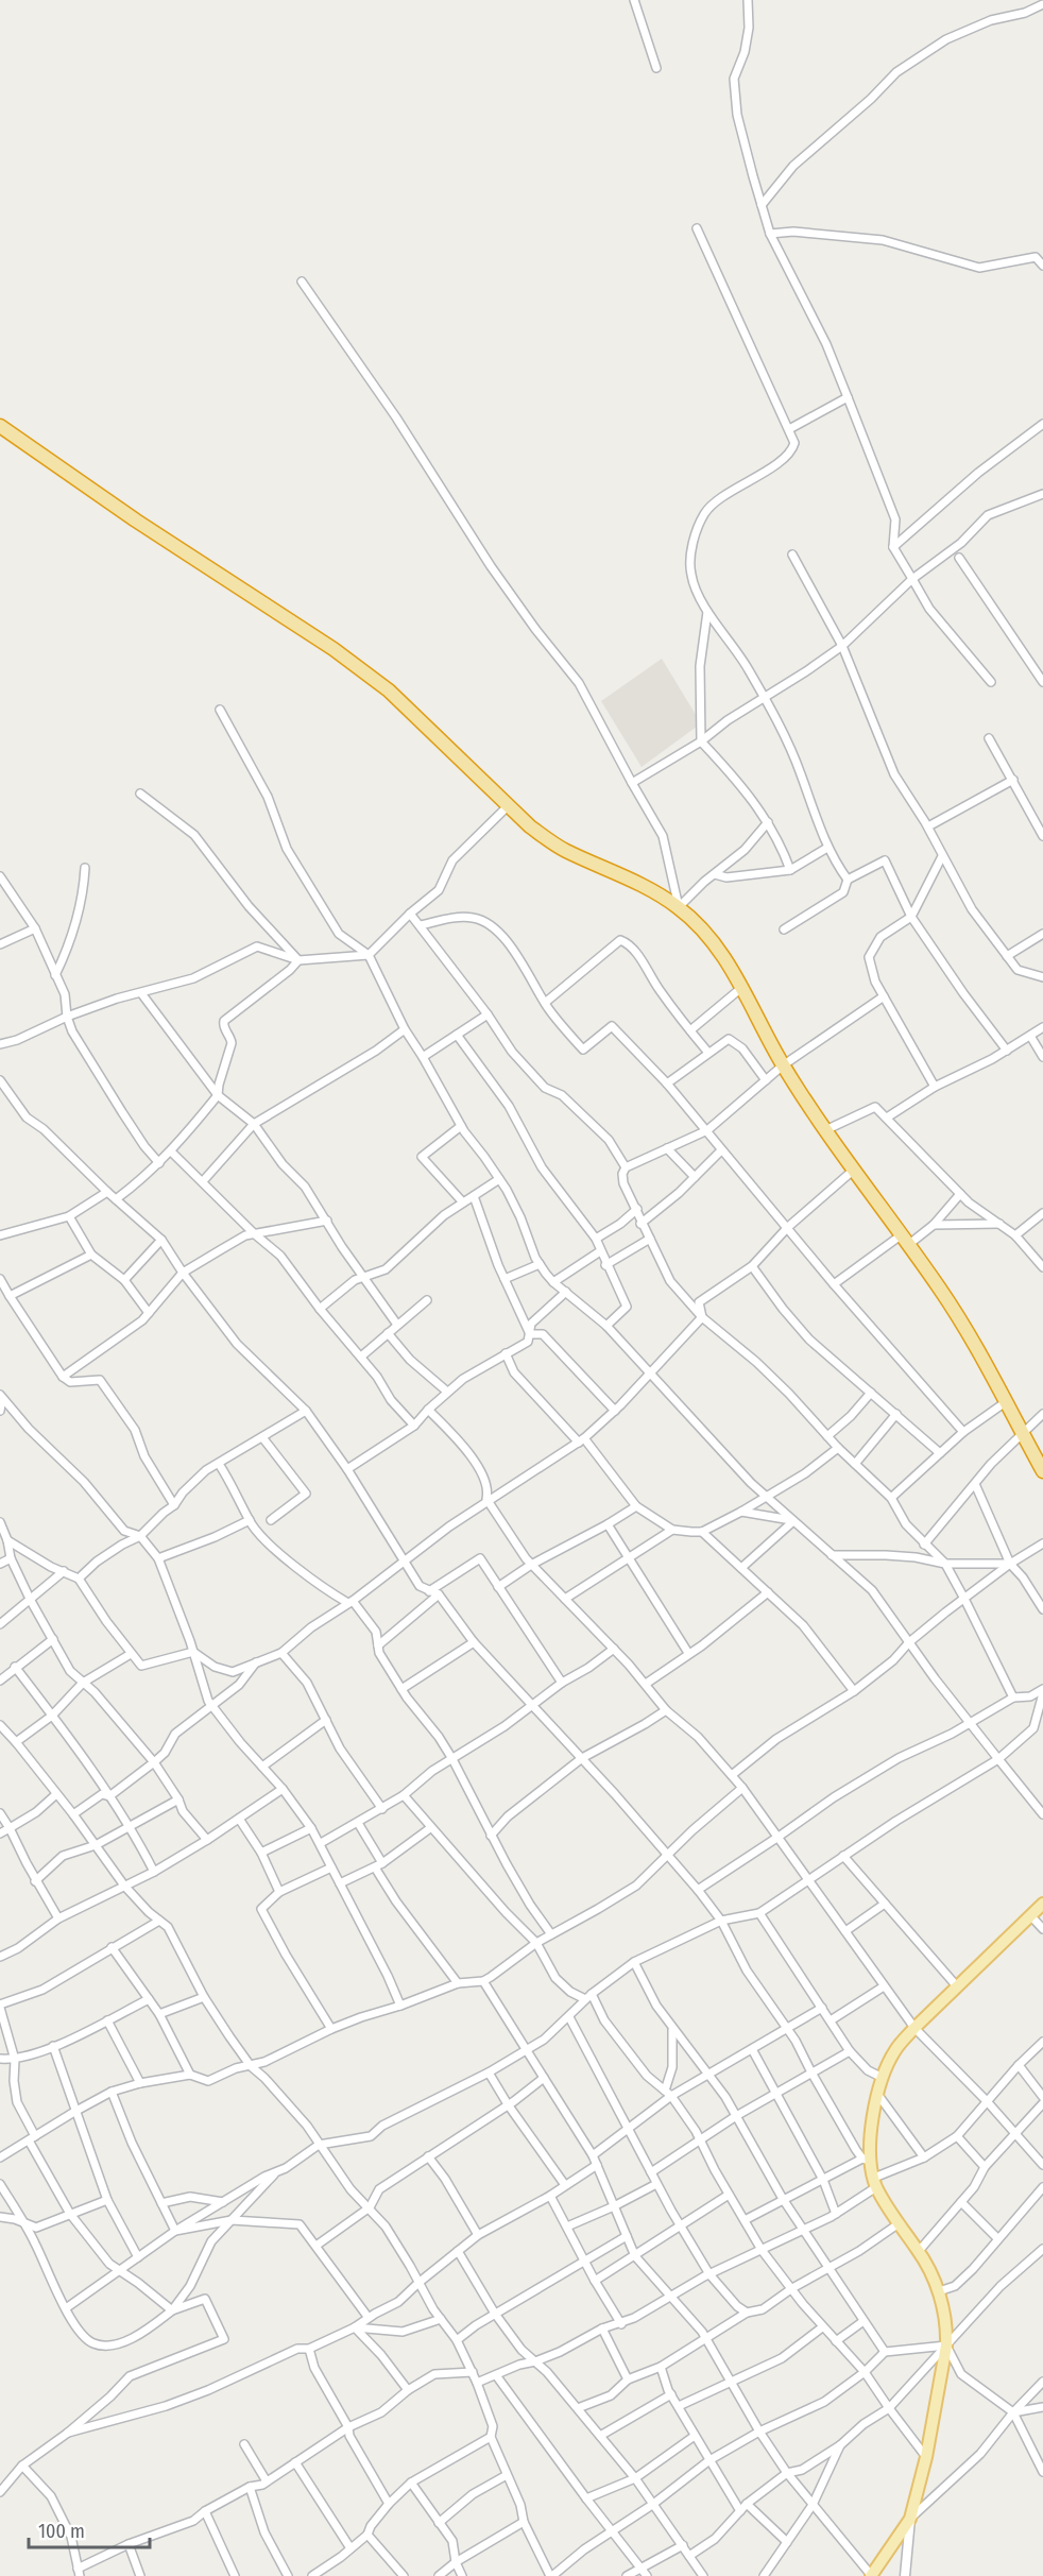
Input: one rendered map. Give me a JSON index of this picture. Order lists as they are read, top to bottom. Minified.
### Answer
{"scale_bar":"100 m"}
